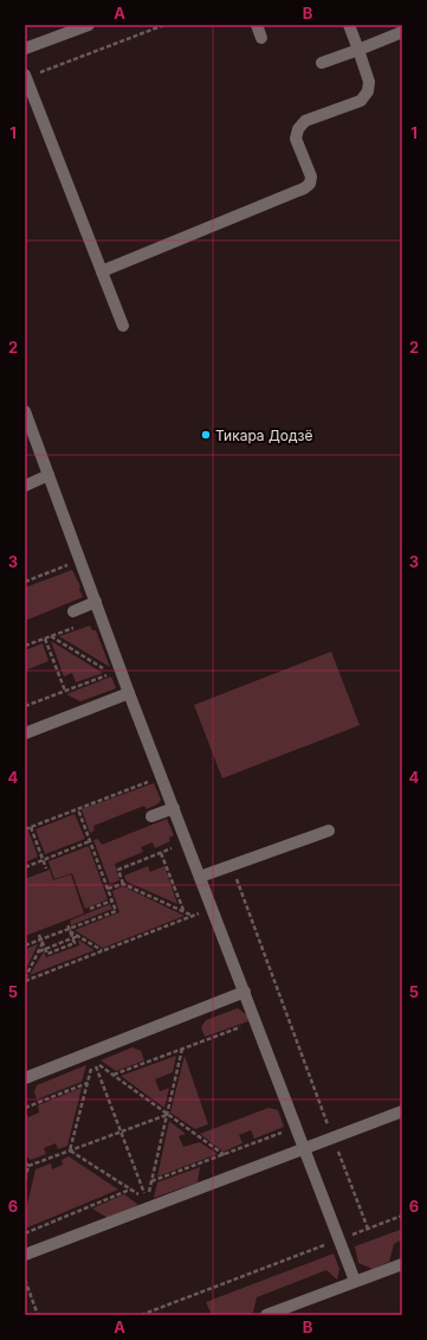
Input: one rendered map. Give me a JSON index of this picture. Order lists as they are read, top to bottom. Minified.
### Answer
{"places":["Тикара Додзё"],"grid":{"columns":["A","B"],"rows":["1","2","3","4","5","6"]}}
